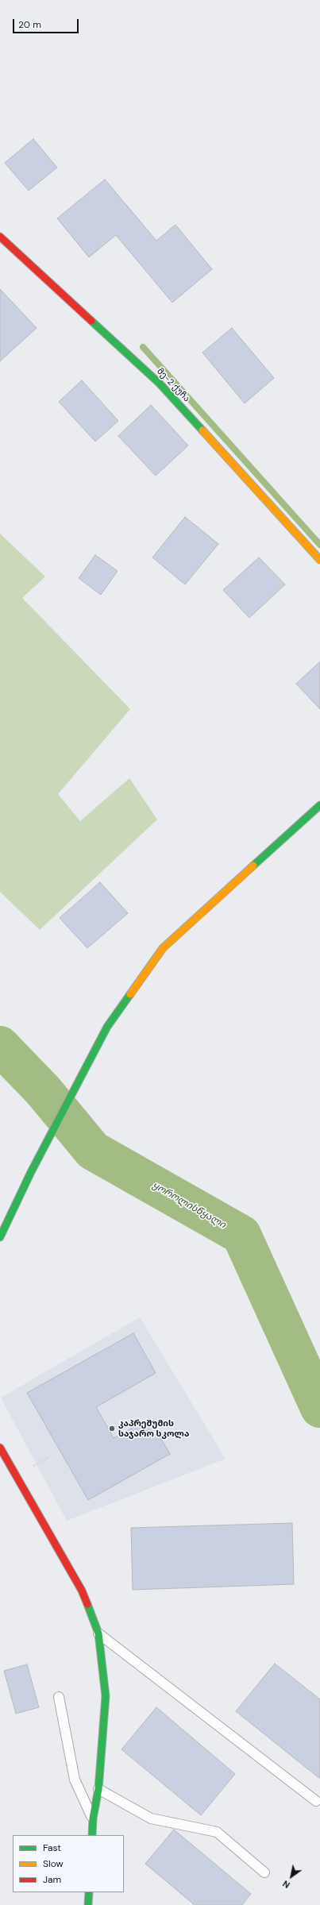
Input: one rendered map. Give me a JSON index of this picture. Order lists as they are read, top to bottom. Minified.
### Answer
{"streets":{"street":["მე-2 ქუჩა"]},"water":["ყოროლისწყალი"],"places":["კაპრეშუმის საჯარო სკოლა"],"legend":["Fast","Slow","Jam"],"scale_bar":"20 m","north":"bottom left"}
